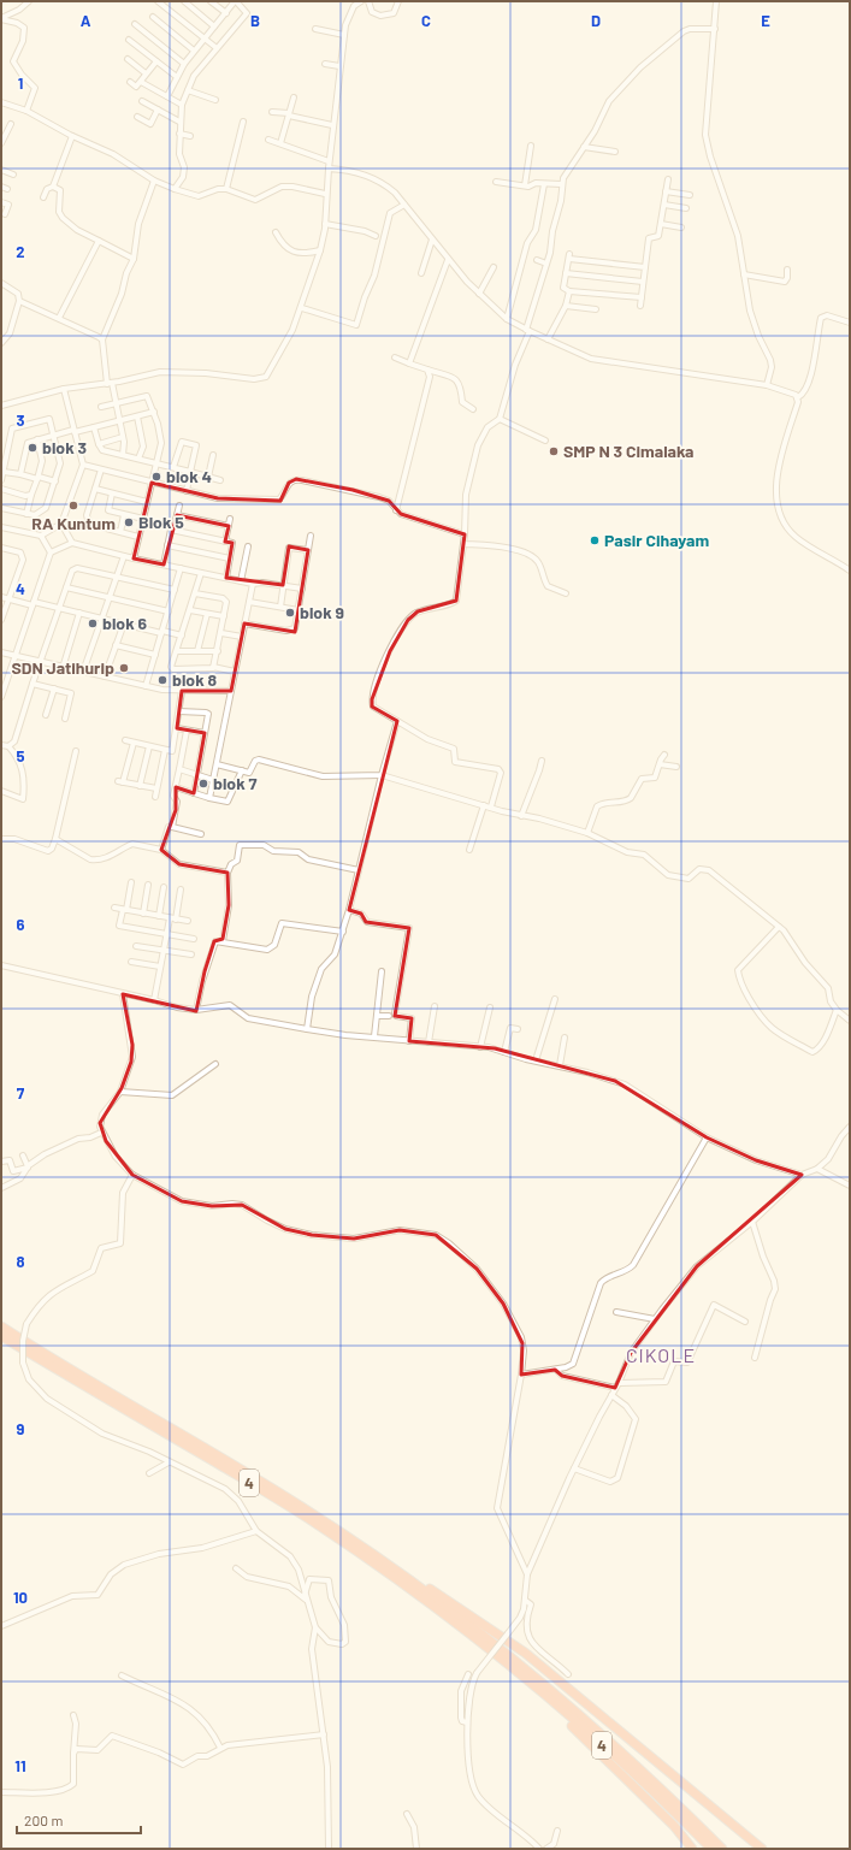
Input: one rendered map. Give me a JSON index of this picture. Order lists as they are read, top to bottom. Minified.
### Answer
{"streets":{"highway":["4"]},"districts":["CIKOLE"],"places":["blok 3","SMP N 3 Cimalaka","blok 4","RA Kuntum","Blok 5","Pasir Cihayam","blok 9","blok 6","SDN Jatihurip","blok 8","blok 7"],"scale_bar":"200 m","grid":{"columns":["A","B","C","D","E"],"rows":["1","2","3","4","5","6","7","8","9","10","11"]}}
